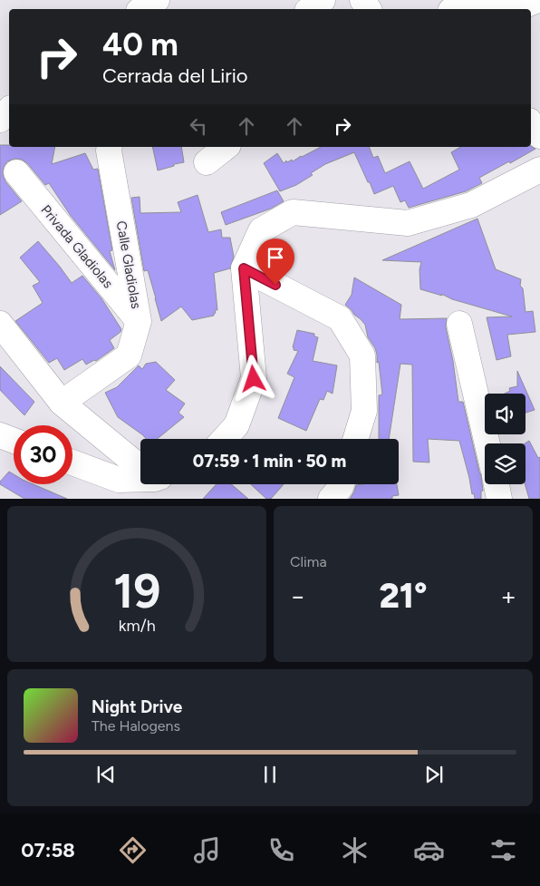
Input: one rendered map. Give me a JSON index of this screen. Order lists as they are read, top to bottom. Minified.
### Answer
{"streets":{"street":["Privada Gladiolas","Calle Gladiolas"]},"crossings":[["Privada Gladiolas","Calle Gladiolas"]],"page":{"turn":["40 m","Cerrada del Lirio"],"limit":"30","trip":"07:59 · 1 min · 50 m","tile":"Clima","heat":["−","21°","+"],"song":["Night Drive","The Halogens"],"tabs":"07:58","gauge":["19","km/h"]}}
